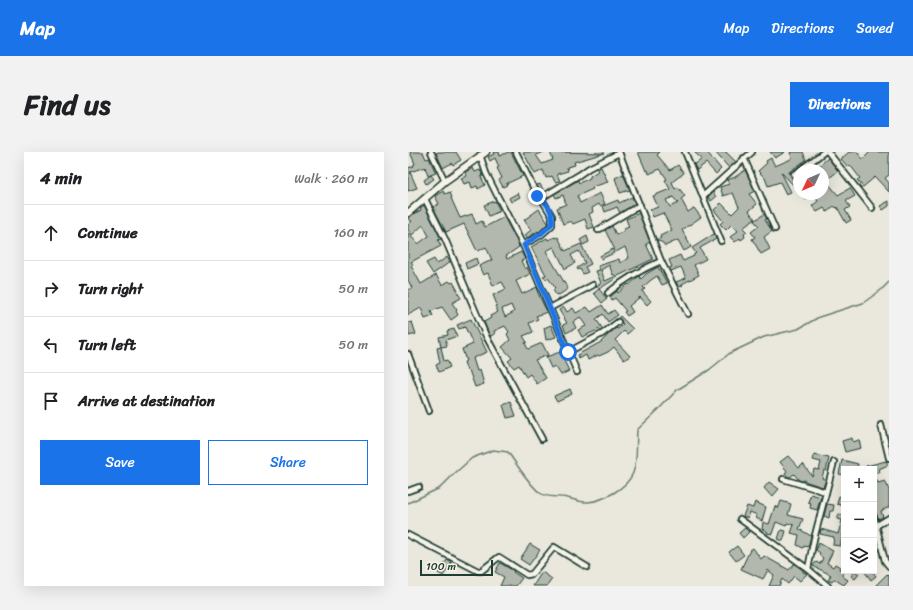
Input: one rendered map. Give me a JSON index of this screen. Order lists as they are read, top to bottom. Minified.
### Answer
{"scale_bar":"100 m","north":"bottom left","page":{"header":"Map","nav":["Map","Directions","Saved"],"title":"Find us","buttons":["Directions",["Save","Share"]],"heading":["4 min","Walk · 260 m"],"list":[["Continue","160 m"],["Turn right","50 m"],["Turn left","50 m"],"Arrive at destination"],"map_buttons":["+","−"],"scale":"100 m"}}
